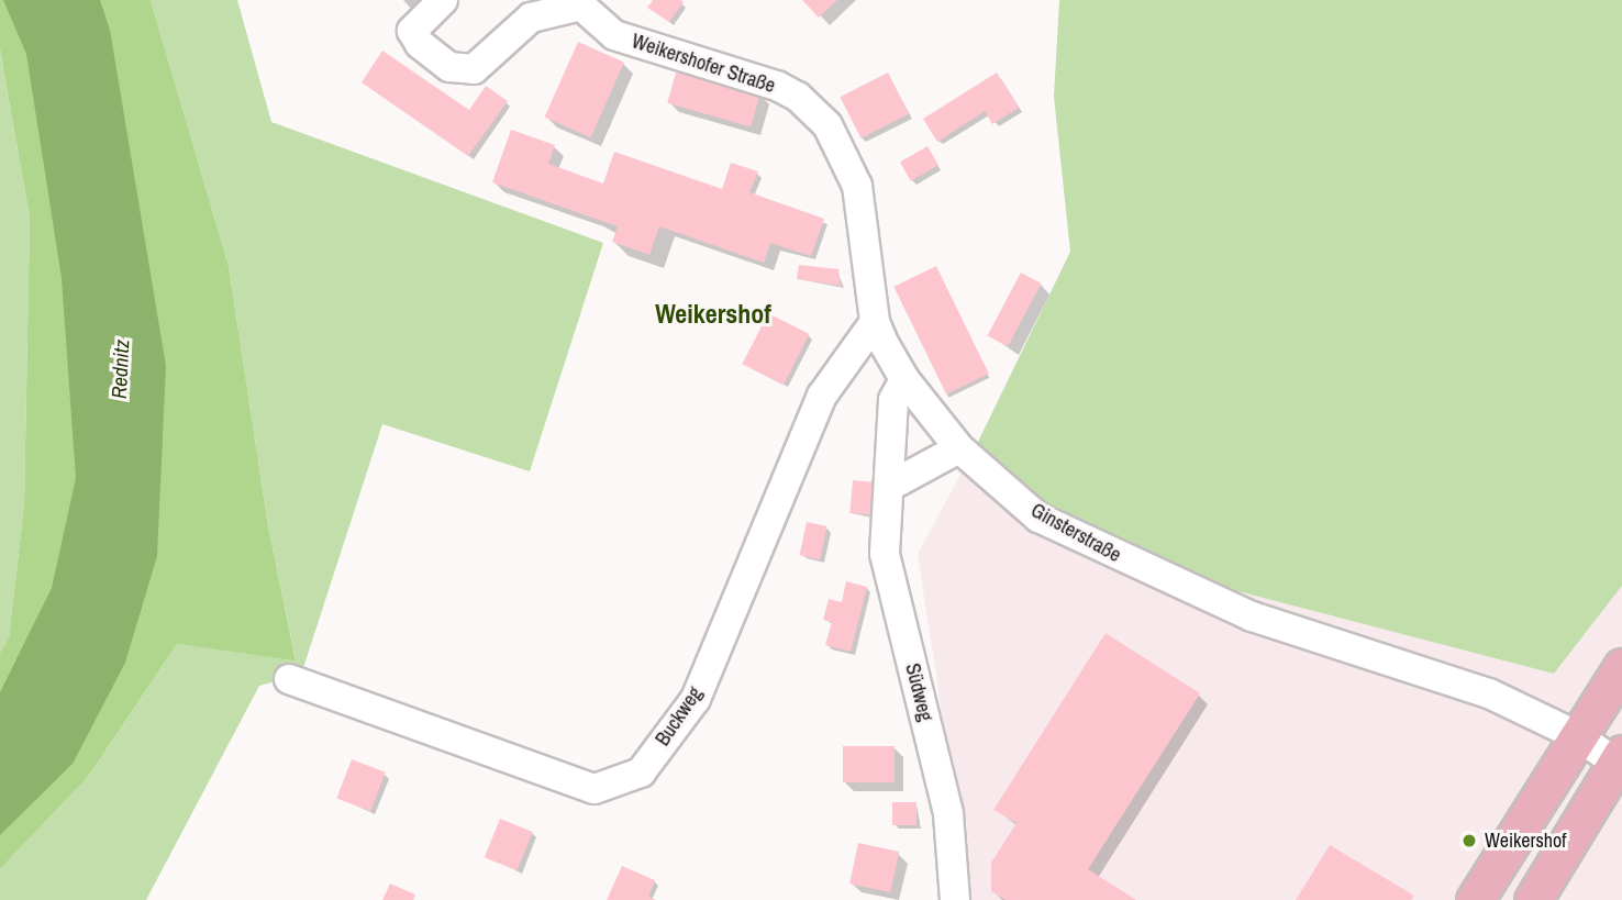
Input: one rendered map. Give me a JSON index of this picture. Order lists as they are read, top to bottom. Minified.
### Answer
{"streets":{"street":["Weikershofer Straße","Ginsterstraße","Südweg","Buckweg"]},"crossings":[["Weikershofer Straße","Ginsterstraße"],["Ginsterstraße","Südweg"],["Ginsterstraße","Buckweg"]],"districts":["Weikershof"],"water":["Rednitz"],"places":["Weikershof"]}
